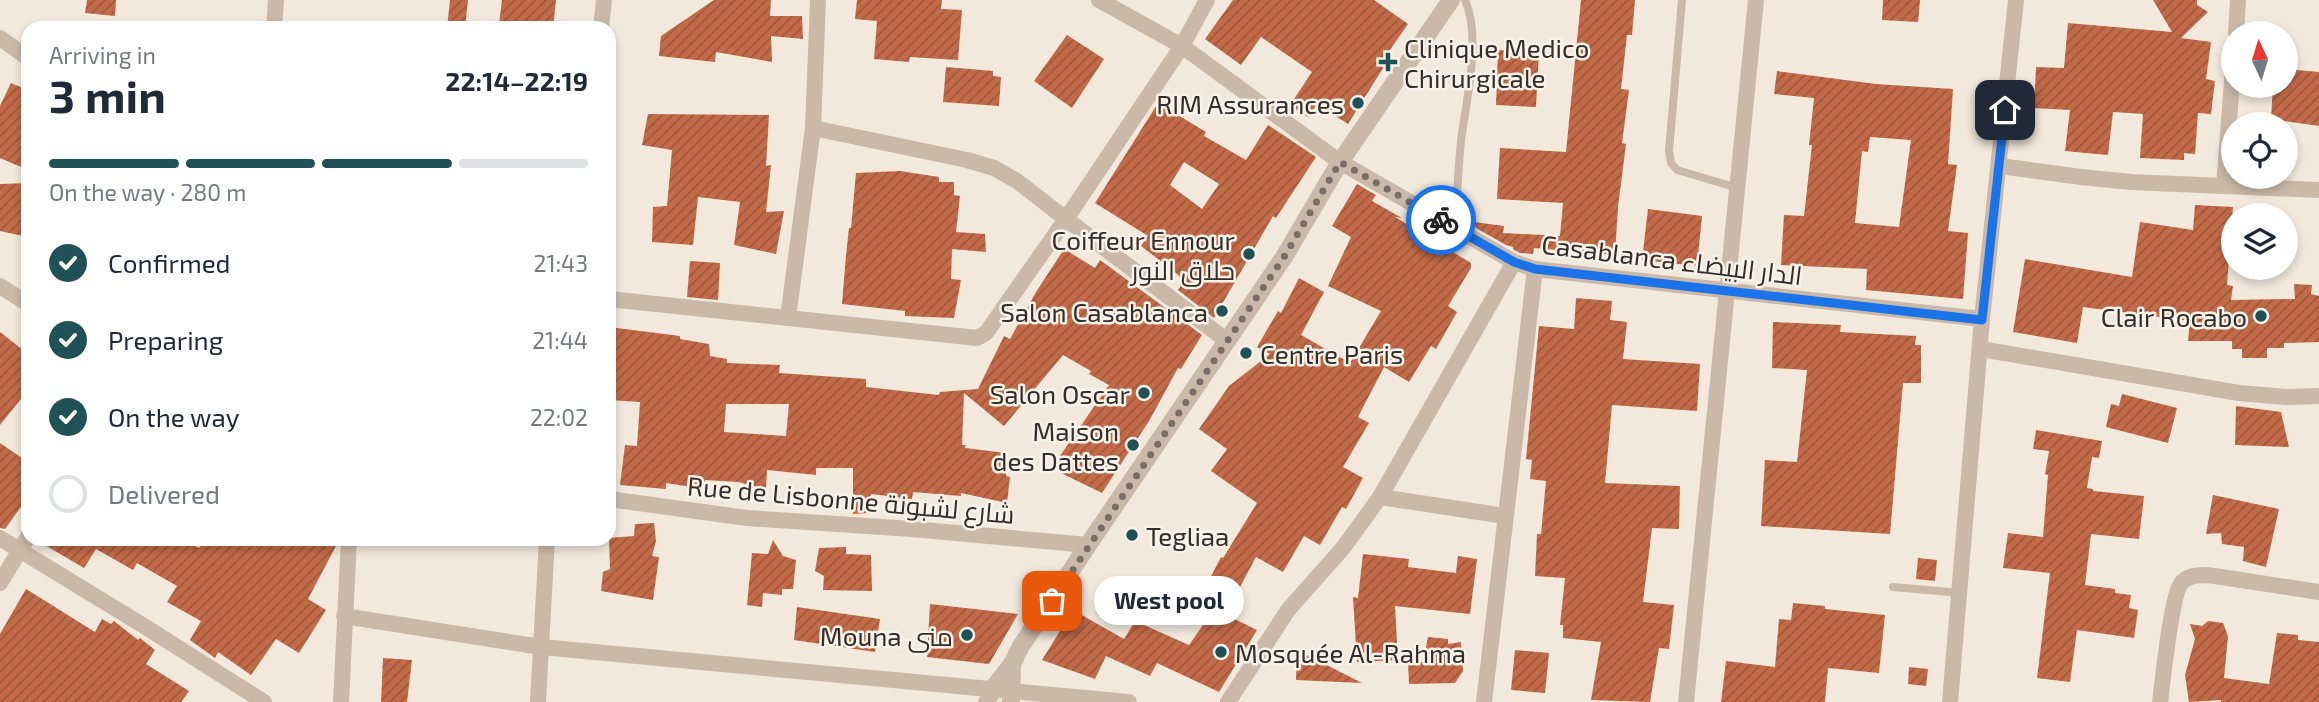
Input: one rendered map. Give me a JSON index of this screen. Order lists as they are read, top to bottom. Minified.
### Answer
{"streets":{"street":["Casablanca الدار البيضاء","Rue de Lisbonne شارع لشبونة"]},"places":{"health":["Clinique Medico Chirurgicale"],"other":["RIM Assurances","Coiffeur Ennour حلاق النور","Salon Casablanca","Clair Rocabo","Centre Paris","Salon Oscar","Maison des Dattes","Tegliaa","West pool","Mouna منى","Mosquée Al-Rahma"]},"north":"top","page":{"heading":["3 min","Arriving in","22:14–22:19"],"bar":"On the way · 280 m","list":[["Confirmed","21:43"],["Preparing","21:44"],["On the way","22:02"],"Delivered"],"bubble":"West pool"}}
